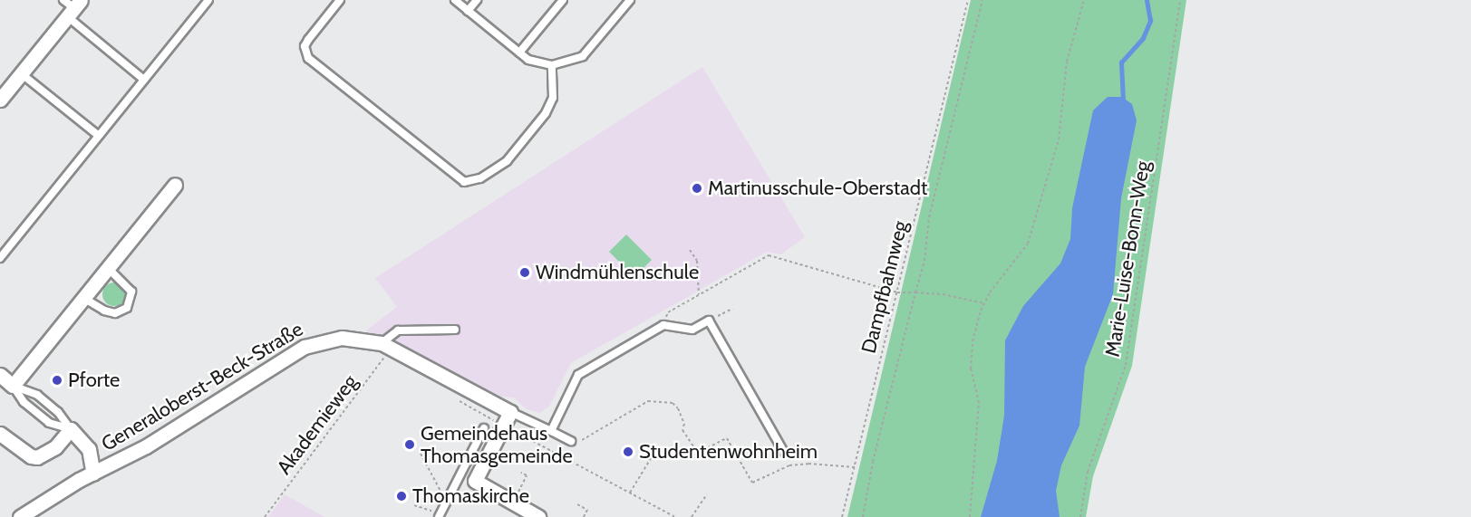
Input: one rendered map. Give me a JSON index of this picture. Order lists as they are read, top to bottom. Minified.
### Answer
{"streets":{"street":["Generaloberst-Beck-Straße"],"path":["Marie-Luise-Bonn-Weg","Dampfbahnweg","Akademieweg"]},"crossings":[["Generaloberst-Beck-Straße","Akademieweg"]],"places":["Martinusschule-Oberstadt","Windmühlenschule","Pforte","Gemeindehaus Thomasgemeinde","Studentenwohnheim","Thomaskirche"]}
